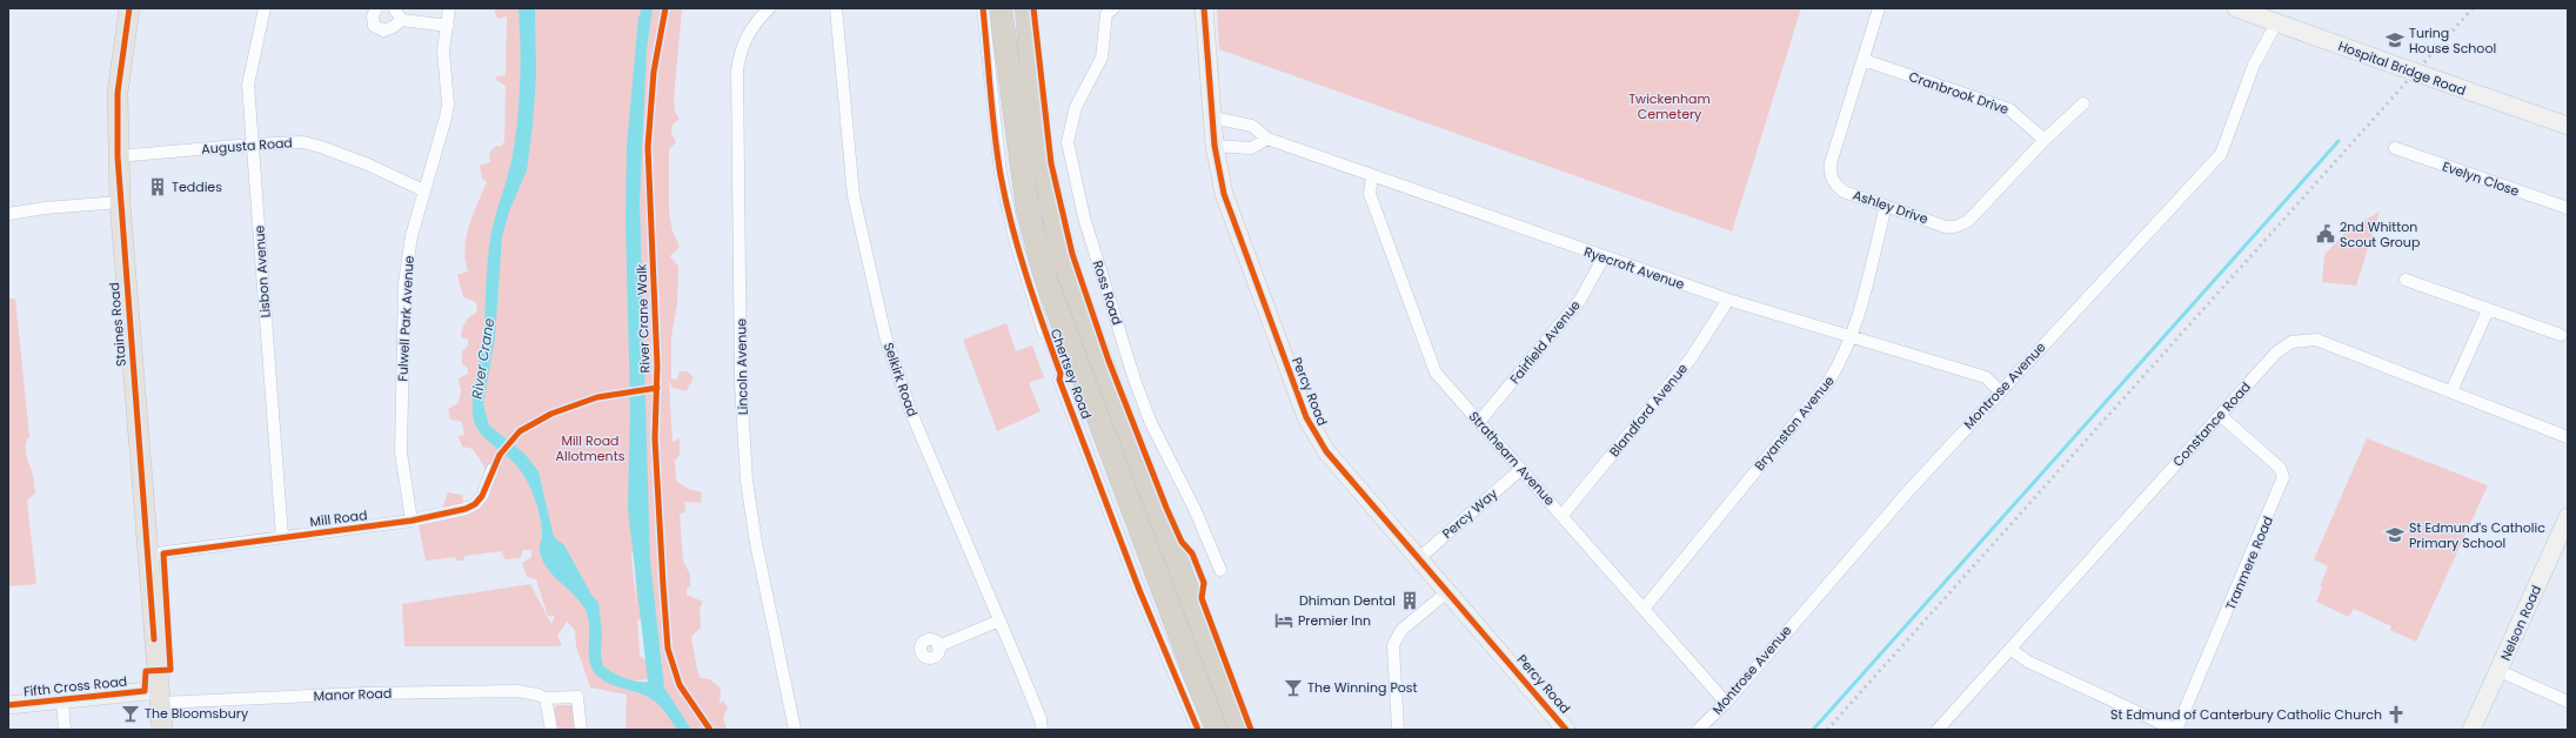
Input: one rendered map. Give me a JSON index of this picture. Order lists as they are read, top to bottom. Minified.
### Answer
{"streets":{"highway":["Chertsey Road"],"main road":["Staines Road"],"street":["Hospital Bridge Road","Cranbrook Drive","Augusta Road","Evelyn Close","Ashley Drive","Ryecroft Avenue","Lisbon Avenue","Ross Road","Fulwell Park Avenue","Fairfield Avenue","Lincoln Avenue","Selkirk Road","Montrose Avenue","Percy Road","Blandford Avenue","Bryanston Avenue","Constance Road","Strathearn Avenue","Percy Way","Mill Road","Tranmere Road","Nelson Road","Fifth Cross Road","Manor Road"],"cycle path":["River Crane Walk"]},"crossings":[["Hospital Bridge Road","Montrose Avenue"],["Cranbrook Drive","Ashley Drive"],["Augusta Road","Lisbon Avenue"],["Augusta Road","Fulwell Park Avenue"],["Augusta Road","Staines Road"],["Ashley Drive","Bryanston Avenue"],["Ryecroft Avenue","Fairfield Avenue"],["Ryecroft Avenue","Montrose Avenue"],["Ryecroft Avenue","Percy Road"],["Ryecroft Avenue","Blandford Avenue"],["Ryecroft Avenue","Bryanston Avenue"],["Ryecroft Avenue","Strathearn Avenue"],["Lisbon Avenue","Mill Road"],["Fulwell Park Avenue","Mill Road"],["Staines Road","Mill Road"],["Staines Road","Fifth Cross Road"],["Staines Road","Manor Road"],["Fairfield Avenue","Strathearn Avenue"],["Montrose Avenue","Strathearn Avenue"],["Percy Road","Percy Way"],["Blandford Avenue","Strathearn Avenue"],["Bryanston Avenue","Strathearn Avenue"],["Constance Road","Tranmere Road"],["Strathearn Avenue","Percy Way"],["Fifth Cross Road","Manor Road"]],"water":["River Crane"],"parks":["Twickenham Cemetery","Mill Road Allotments"],"places":{"school or university":["Turing House School","St Edmund's Catholic Primary School"],"building":["Teddies","Dhiman Dental"],"public building":["2nd Whitton Scout Group"],"hotel":["Premier Inn"],"bar":["The Winning Post","The Bloomsbury"],"church":["St Edmund of Canterbury Catholic Church"]}}
